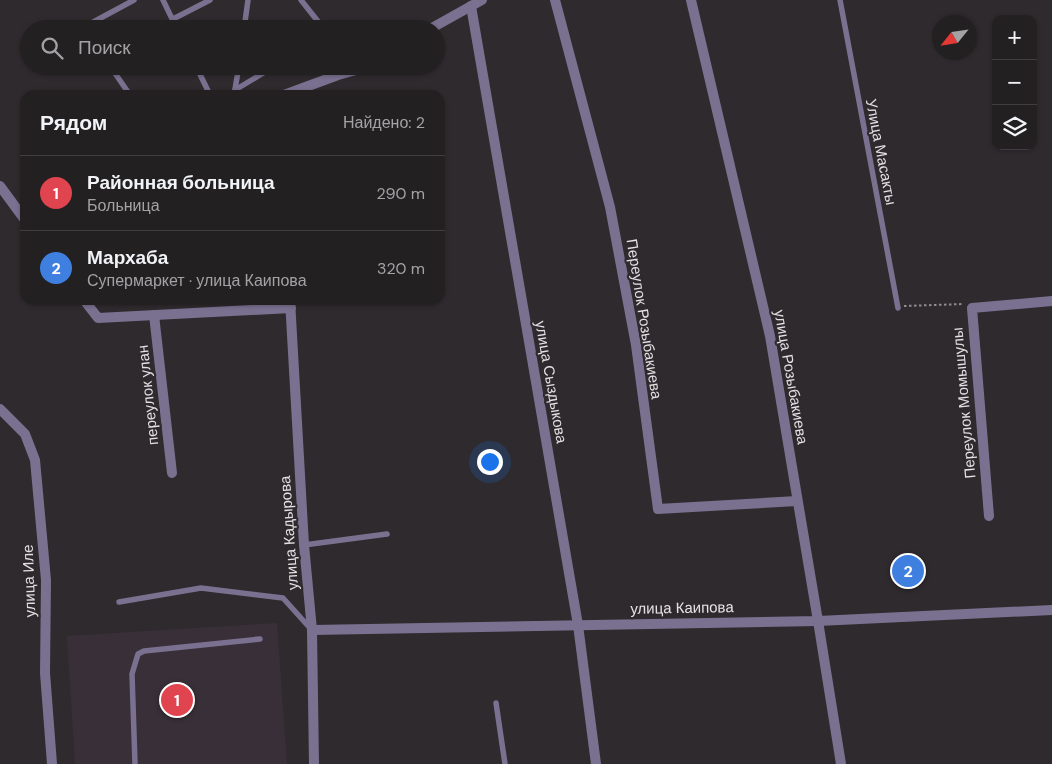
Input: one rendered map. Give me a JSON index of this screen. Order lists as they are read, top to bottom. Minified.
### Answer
{"streets":{"street":["Переулок Розыбакиева","улица Розыбакиева","улица Сыздыкова","переулок улан","Переулок Момышулы","улица Кадырова","улица Иле","улица Каипова"],"lane":["Улица Масакты"]},"crossings":[["Переулок Розыбакиева","улица Розыбакиева"],["улица Розыбакиева","улица Каипова"],["улица Сыздыкова","улица Каипова"],["улица Кадырова","улица Каипова"]],"north":"bottom left","page":{"map_buttons":["+","−"],"search":"Поиск","heading":["Рядом","Найдено: 2"],"list":[{"mark":"1","name":"Районная больница","note":"Больница","value":"290 m"},{"mark":"2","name":"Мархаба","note":"Супермаркет · улица Каипова","value":"320 m"}],"pins":["2","1"]}}
